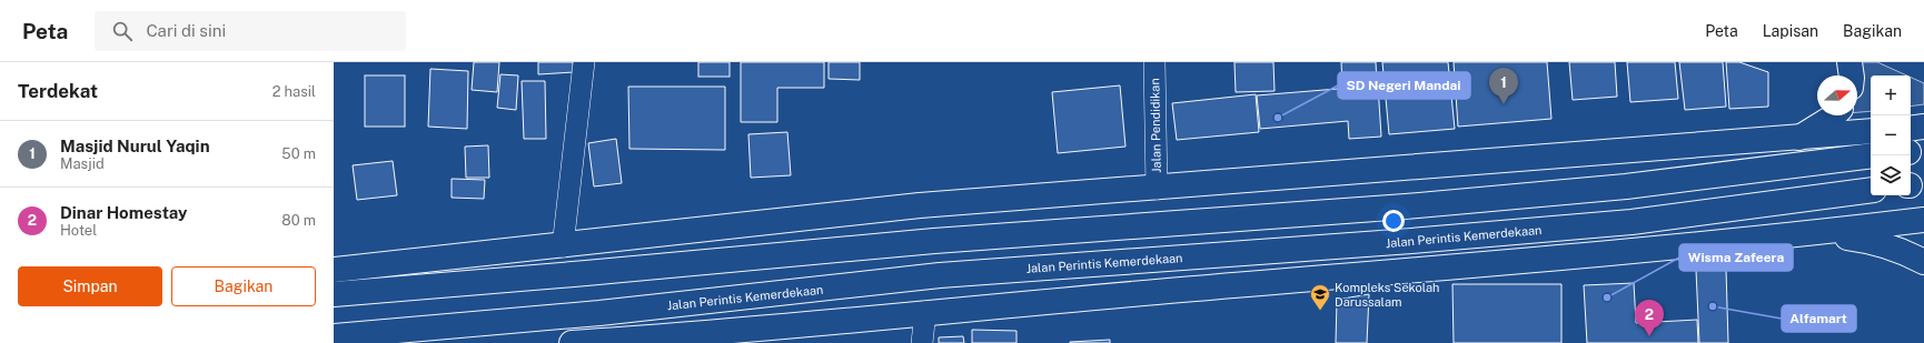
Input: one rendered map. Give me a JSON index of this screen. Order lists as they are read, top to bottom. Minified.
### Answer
{"streets":{"main road":["Jalan Perintis Kemerdekaan"],"street":["Jalan Pendidikan"]},"places":{"other":["SD Negeri Mandai","Wisma Zafeera","Alfamart"],"school or university":["Kompleks Sekolah Darussalam"]},"north":"right","page":{"header":"Peta","search":"Cari di sini","nav":["Peta","Lapisan","Bagikan"],"heading":["Terdekat","2 hasil"],"pins":["1","2"],"map_buttons":["+","−"],"list":[{"mark":"1","name":"Masjid Nurul Yaqin","note":"Masjid","value":"50 m"},{"mark":"2","name":"Dinar Homestay","note":"Hotel","value":"80 m"}],"buttons":["Simpan","Bagikan"]}}
